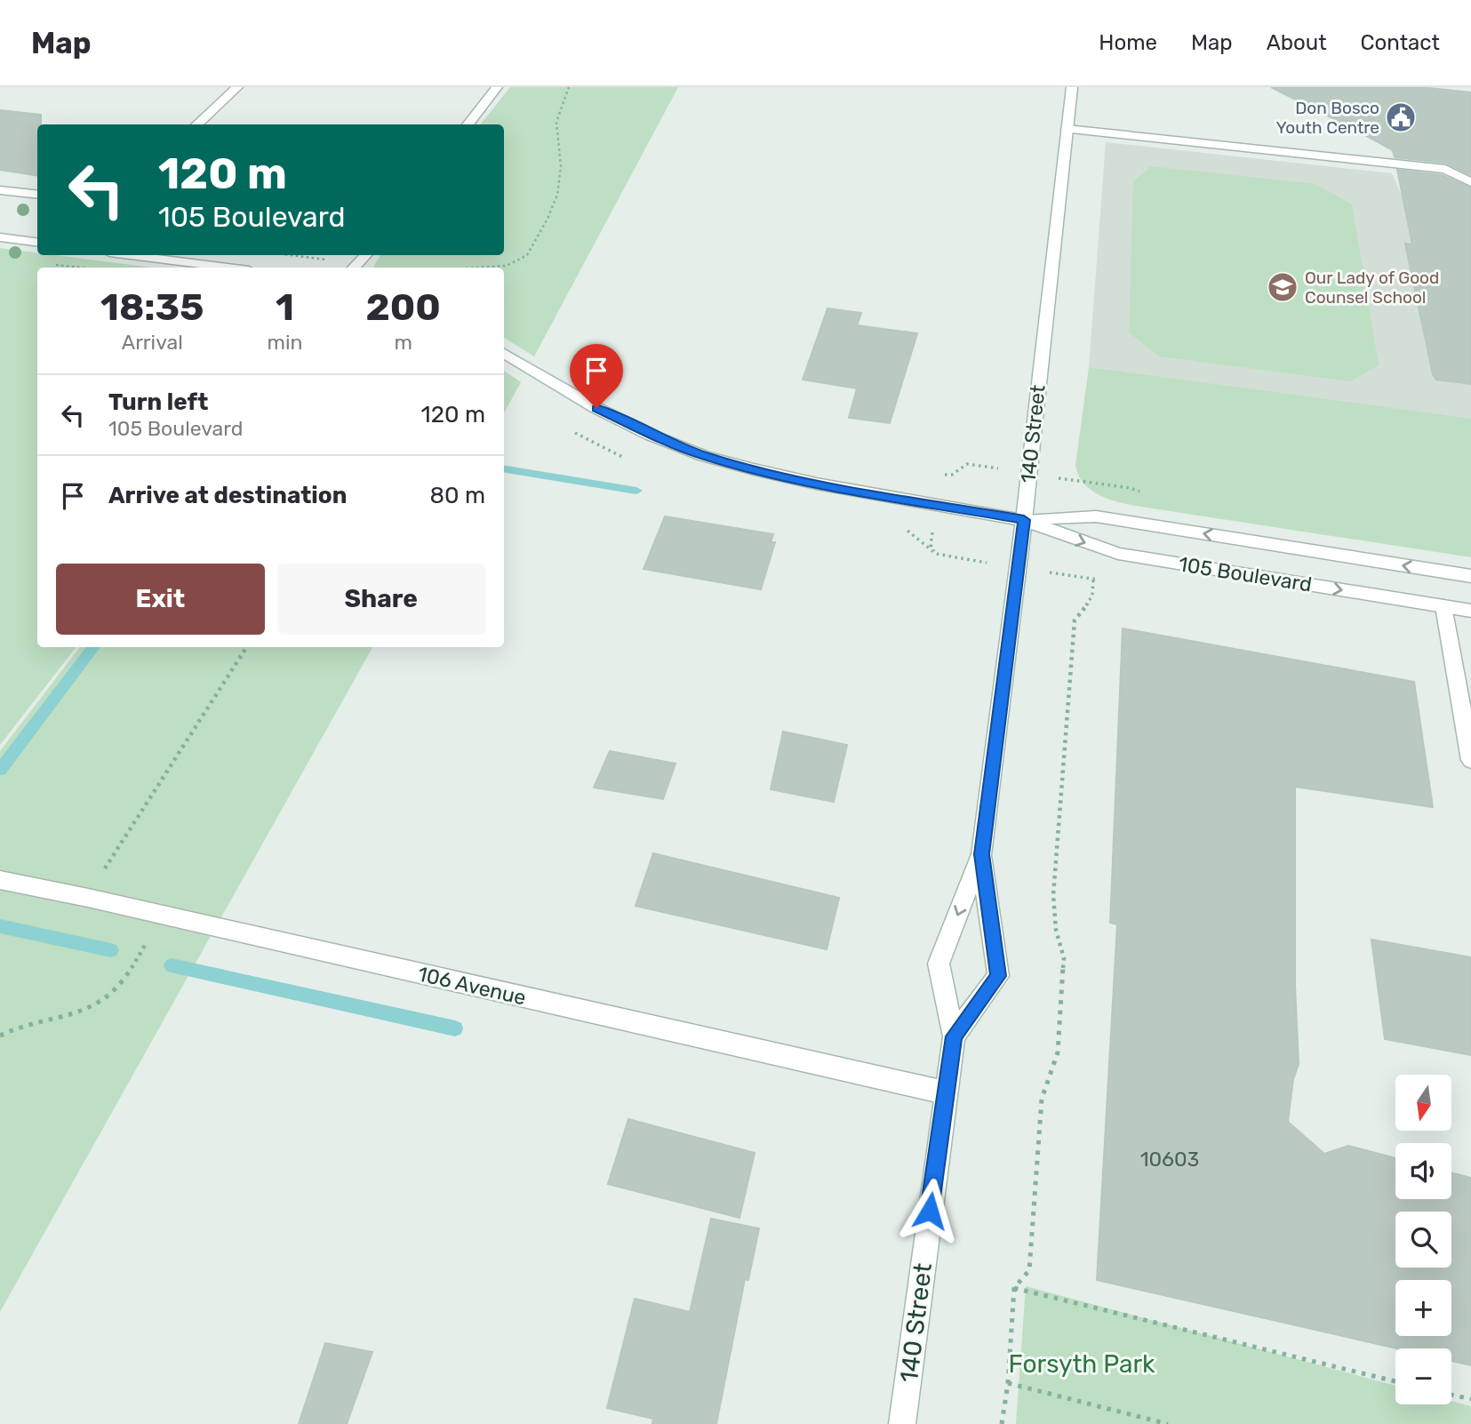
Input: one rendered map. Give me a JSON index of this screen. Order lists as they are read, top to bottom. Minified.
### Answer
{"streets":{"street":["140 Street","105 Boulevard","106 Avenue"]},"crossings":[["140 Street","105 Boulevard"],["140 Street","106 Avenue"]],"parks":["Forsyth Park"],"places":{"public building":["Don Bosco Youth Centre"],"school or university":["Our Lady of Good Counsel School"]},"house_numbers":["10603"],"north":"bottom","page":{"header":"Map","nav":["Home","Map","About","Contact"],"turn":["120 m","105 Boulevard"],"eta":["18:35","Arrival","1","min","200","m"],"list":[{"name":"Turn left","note":"105 Boulevard","value":"120 m"},{"name":"Arrive at destination","value":"80 m"}],"buttons":["Exit","Share"],"map_buttons":["+","−"]}}
